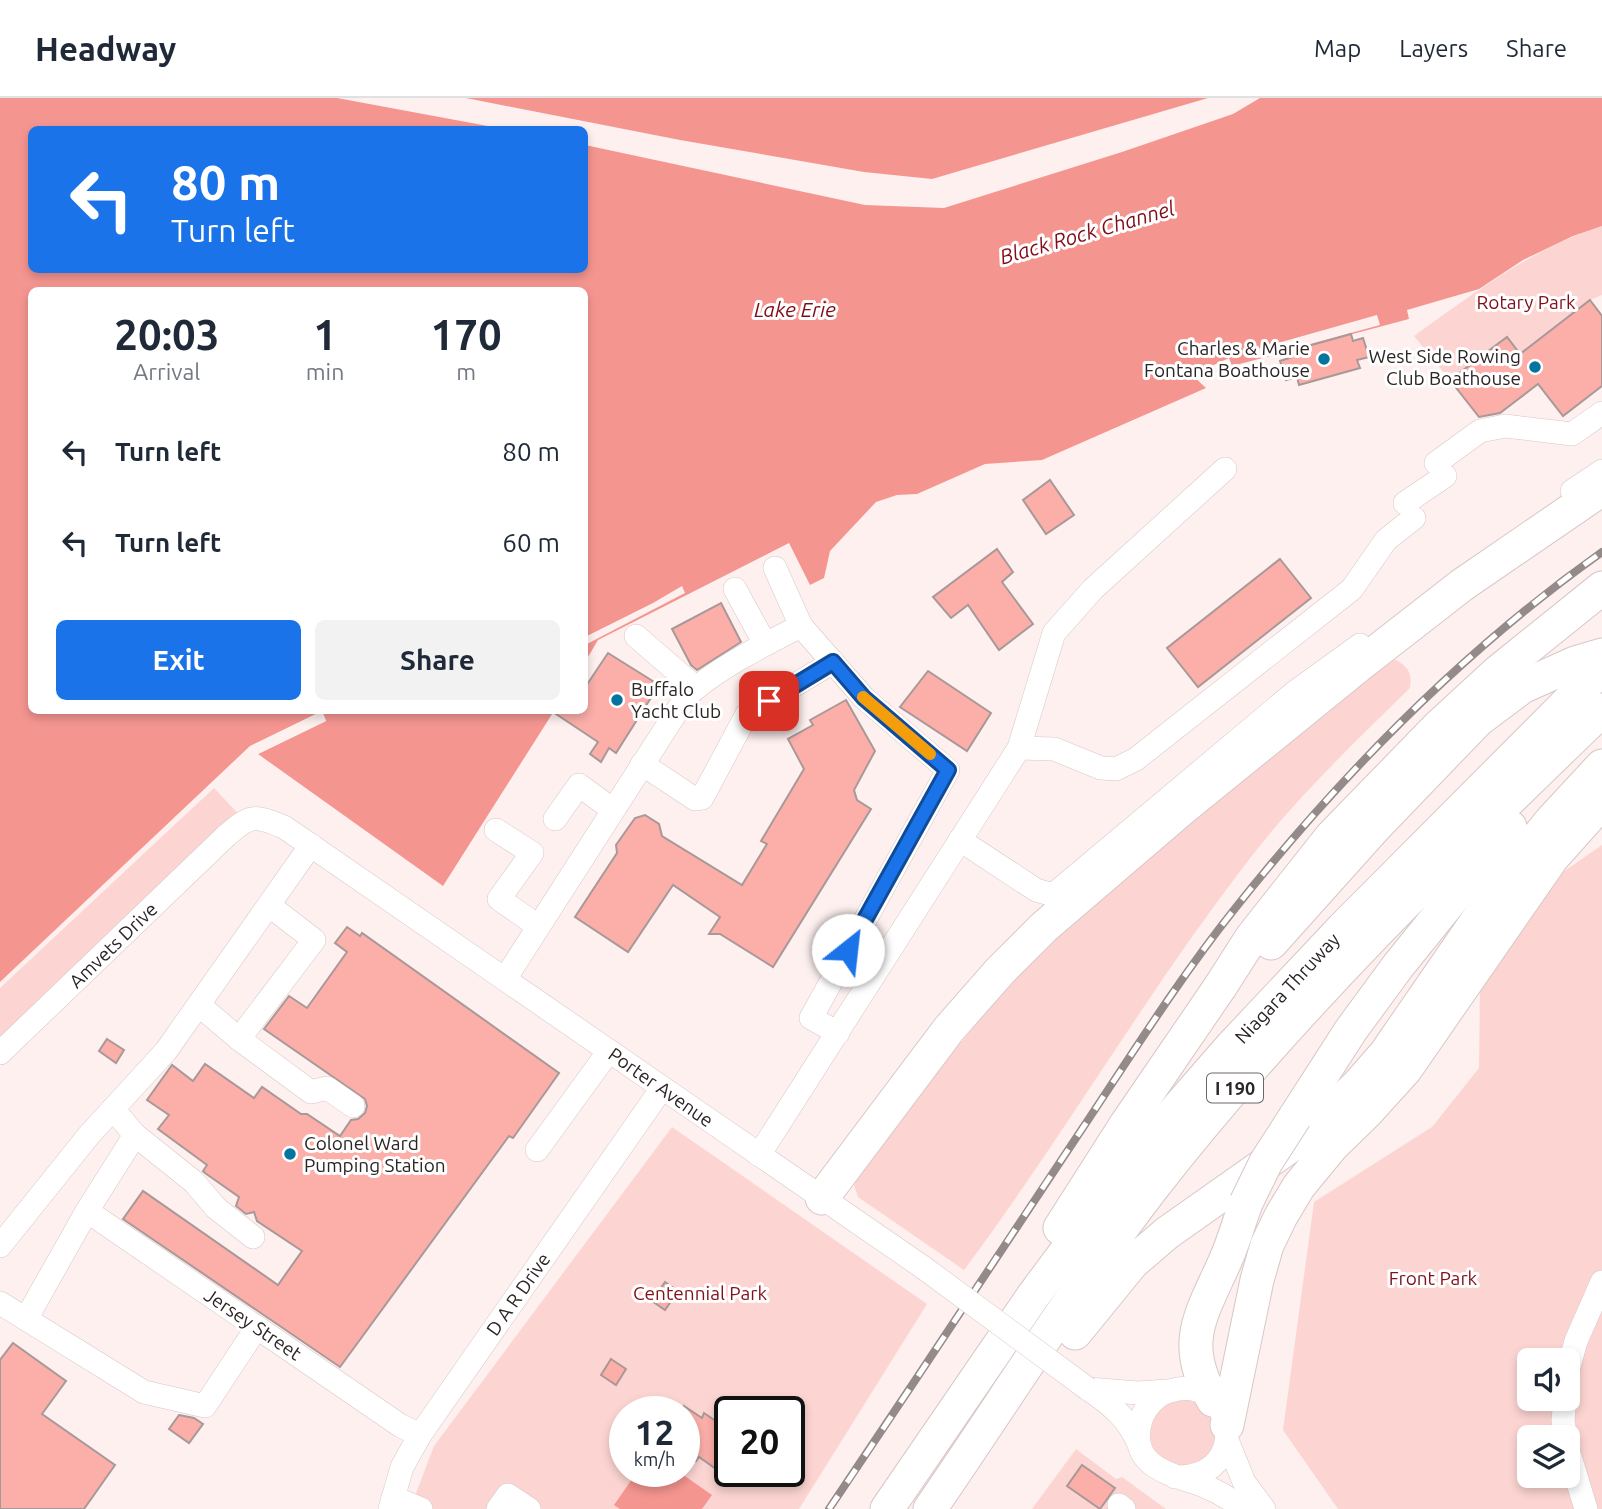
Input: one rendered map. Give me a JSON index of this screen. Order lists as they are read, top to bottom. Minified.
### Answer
{"streets":{"highway":["Niagara Thruway","I 190"],"street":["Amvets Drive","Porter Avenue","D A R Drive","Jersey Street"]},"crossings":[["Amvets Drive","Porter Avenue"],["Porter Avenue","D A R Drive"],["D A R Drive","Jersey Street"]],"water":["Black Rock Channel","Lake Erie"],"parks":["Rotary Park","Front Park","Centennial Park"],"places":["Charles & Marie Fontana Boathouse","West Side Rowing Club Boathouse","Buffalo Yacht Club","Colonel Ward Pumping Station"],"page":{"header":"Headway","nav":["Map","Layers","Share"],"turn":["80 m","Turn left"],"eta":["20:03","Arrival","1","min","170","m"],"list":[{"name":"Turn left","value":"80 m"},{"name":"Turn left","value":"60 m"}],"buttons":["Exit","Share"],"speed":"12 km/h","limit":"20"}}
